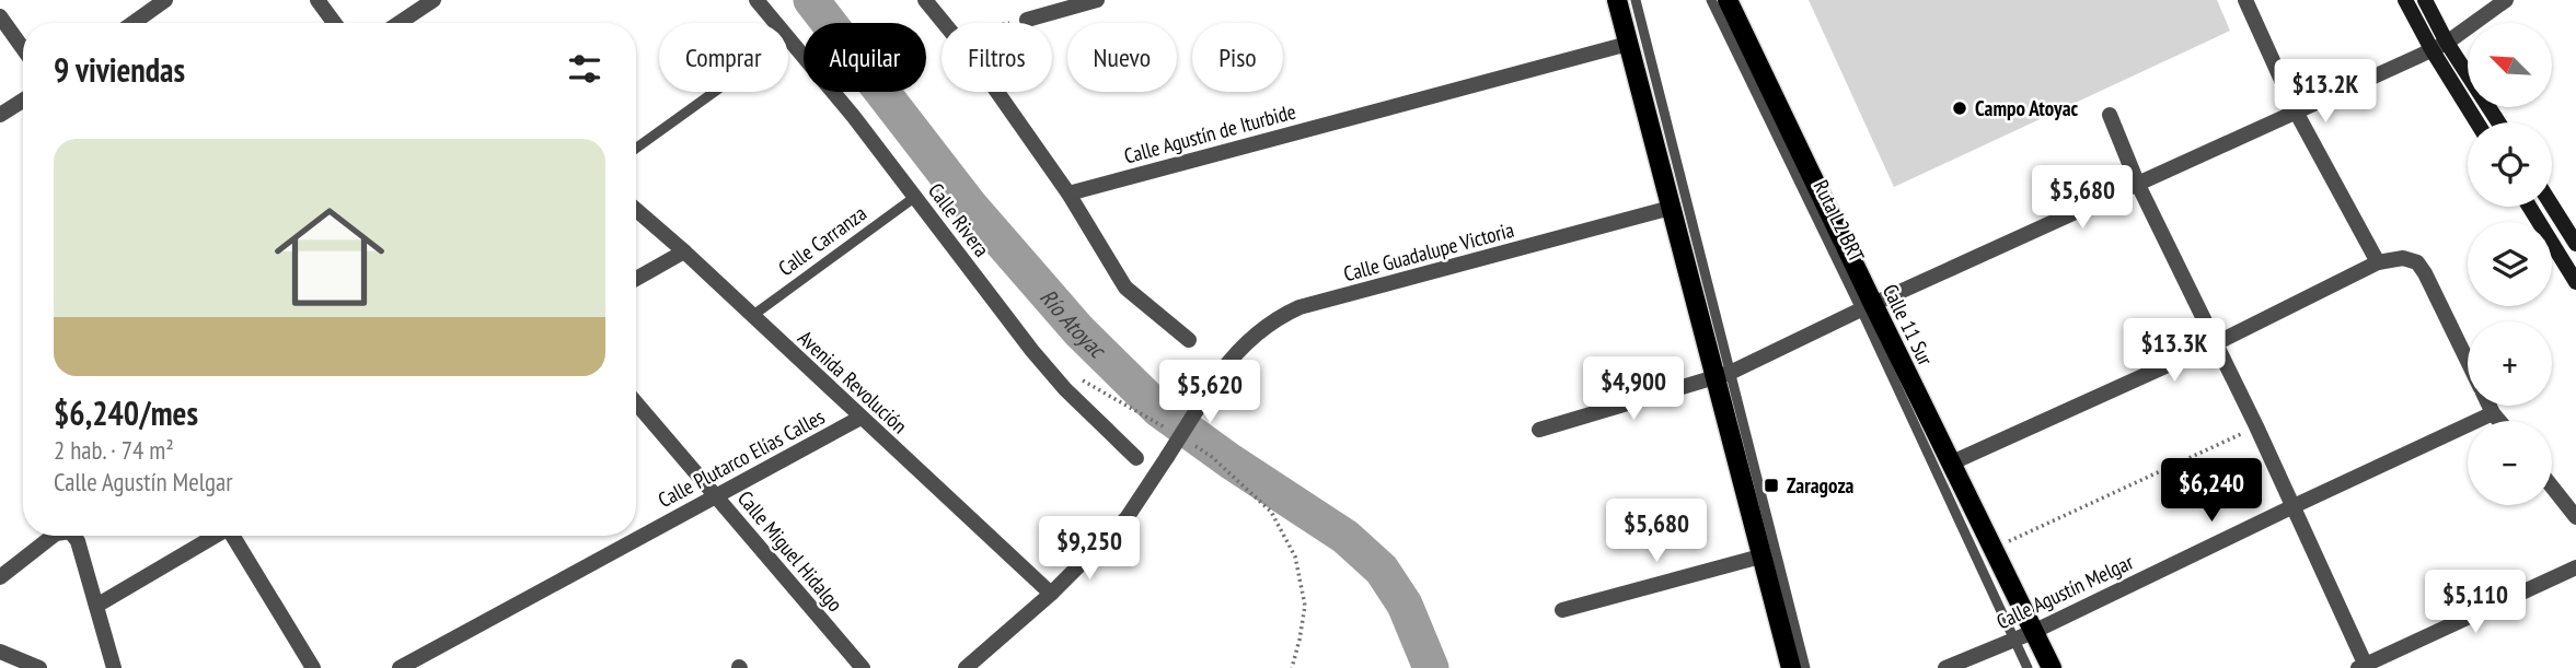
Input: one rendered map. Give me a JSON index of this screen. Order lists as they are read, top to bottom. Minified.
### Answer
{"streets":{"main road":["Calle 11 Sur"],"street":["Calle Agustín de Iturbide","Calle Rivera","Calle Guadalupe Victoria","Avenida Revolución","Calle Plutarco Elías Calles","Calle Miguel Hidalgo","Calle Agustín Melgar"],"lane":["Ruta L2 BRT","Calle Carranza"]},"crossings":[["Calle Rivera","Calle Carranza"],["Ruta L2 BRT","Calle 11 Sur"],["Ruta L2 BRT","Calle Agustín Melgar"],["Calle Carranza","Avenida Revolución"],["Calle Guadalupe Victoria","Avenida Revolución"],["Calle 11 Sur","Calle Agustín Melgar"],["Avenida Revolución","Calle Plutarco Elías Calles"],["Calle Plutarco Elías Calles","Calle Miguel Hidalgo"]],"water":["Río Atoyac"],"places":{"other":["Campo Atoyac"],"transit":["Zaragoza"]},"north":"top left","page":{"map_buttons":["+","−"],"chip":["Comprar","Alquilar","Filtros","Nuevo","Piso"],"heading":"9 viviendas","price":["$13.2K","$5,680","$13.3K","$4,900","$5,620","$6,240","$5,680","$9,250","$5,110"],"list":[{"name":"$6,240/mes","note":"2 hab. · 74 m² · Calle Agustín Melgar"}]}}
